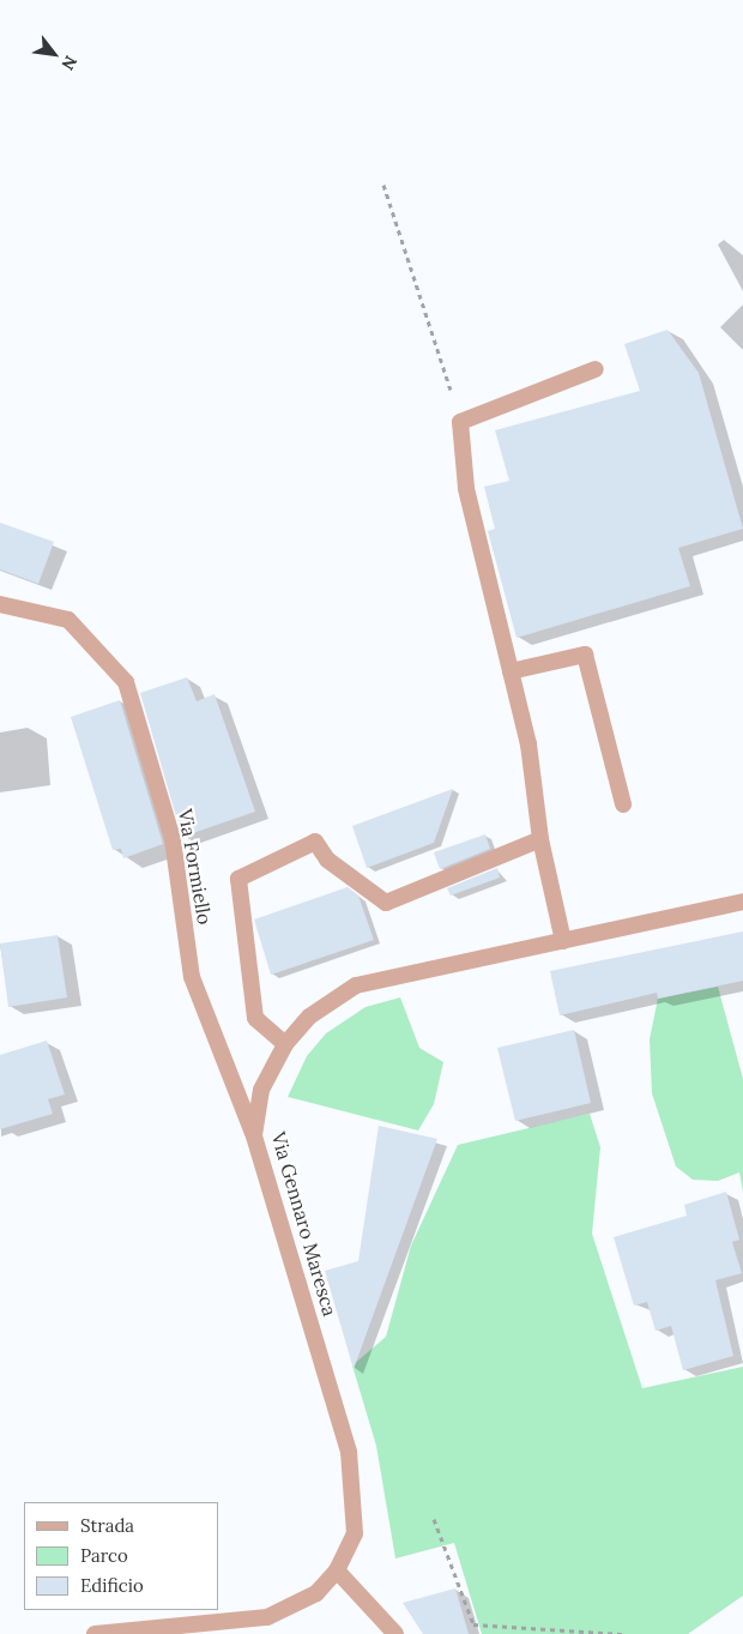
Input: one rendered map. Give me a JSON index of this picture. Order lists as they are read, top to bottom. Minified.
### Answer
{"streets":{"street":["Via Formiello","Via Gennaro Maresca"]},"crossings":[["Via Formiello","Via Gennaro Maresca"]],"legend":["Strada","Parco","Edificio"],"north":"bottom right"}
